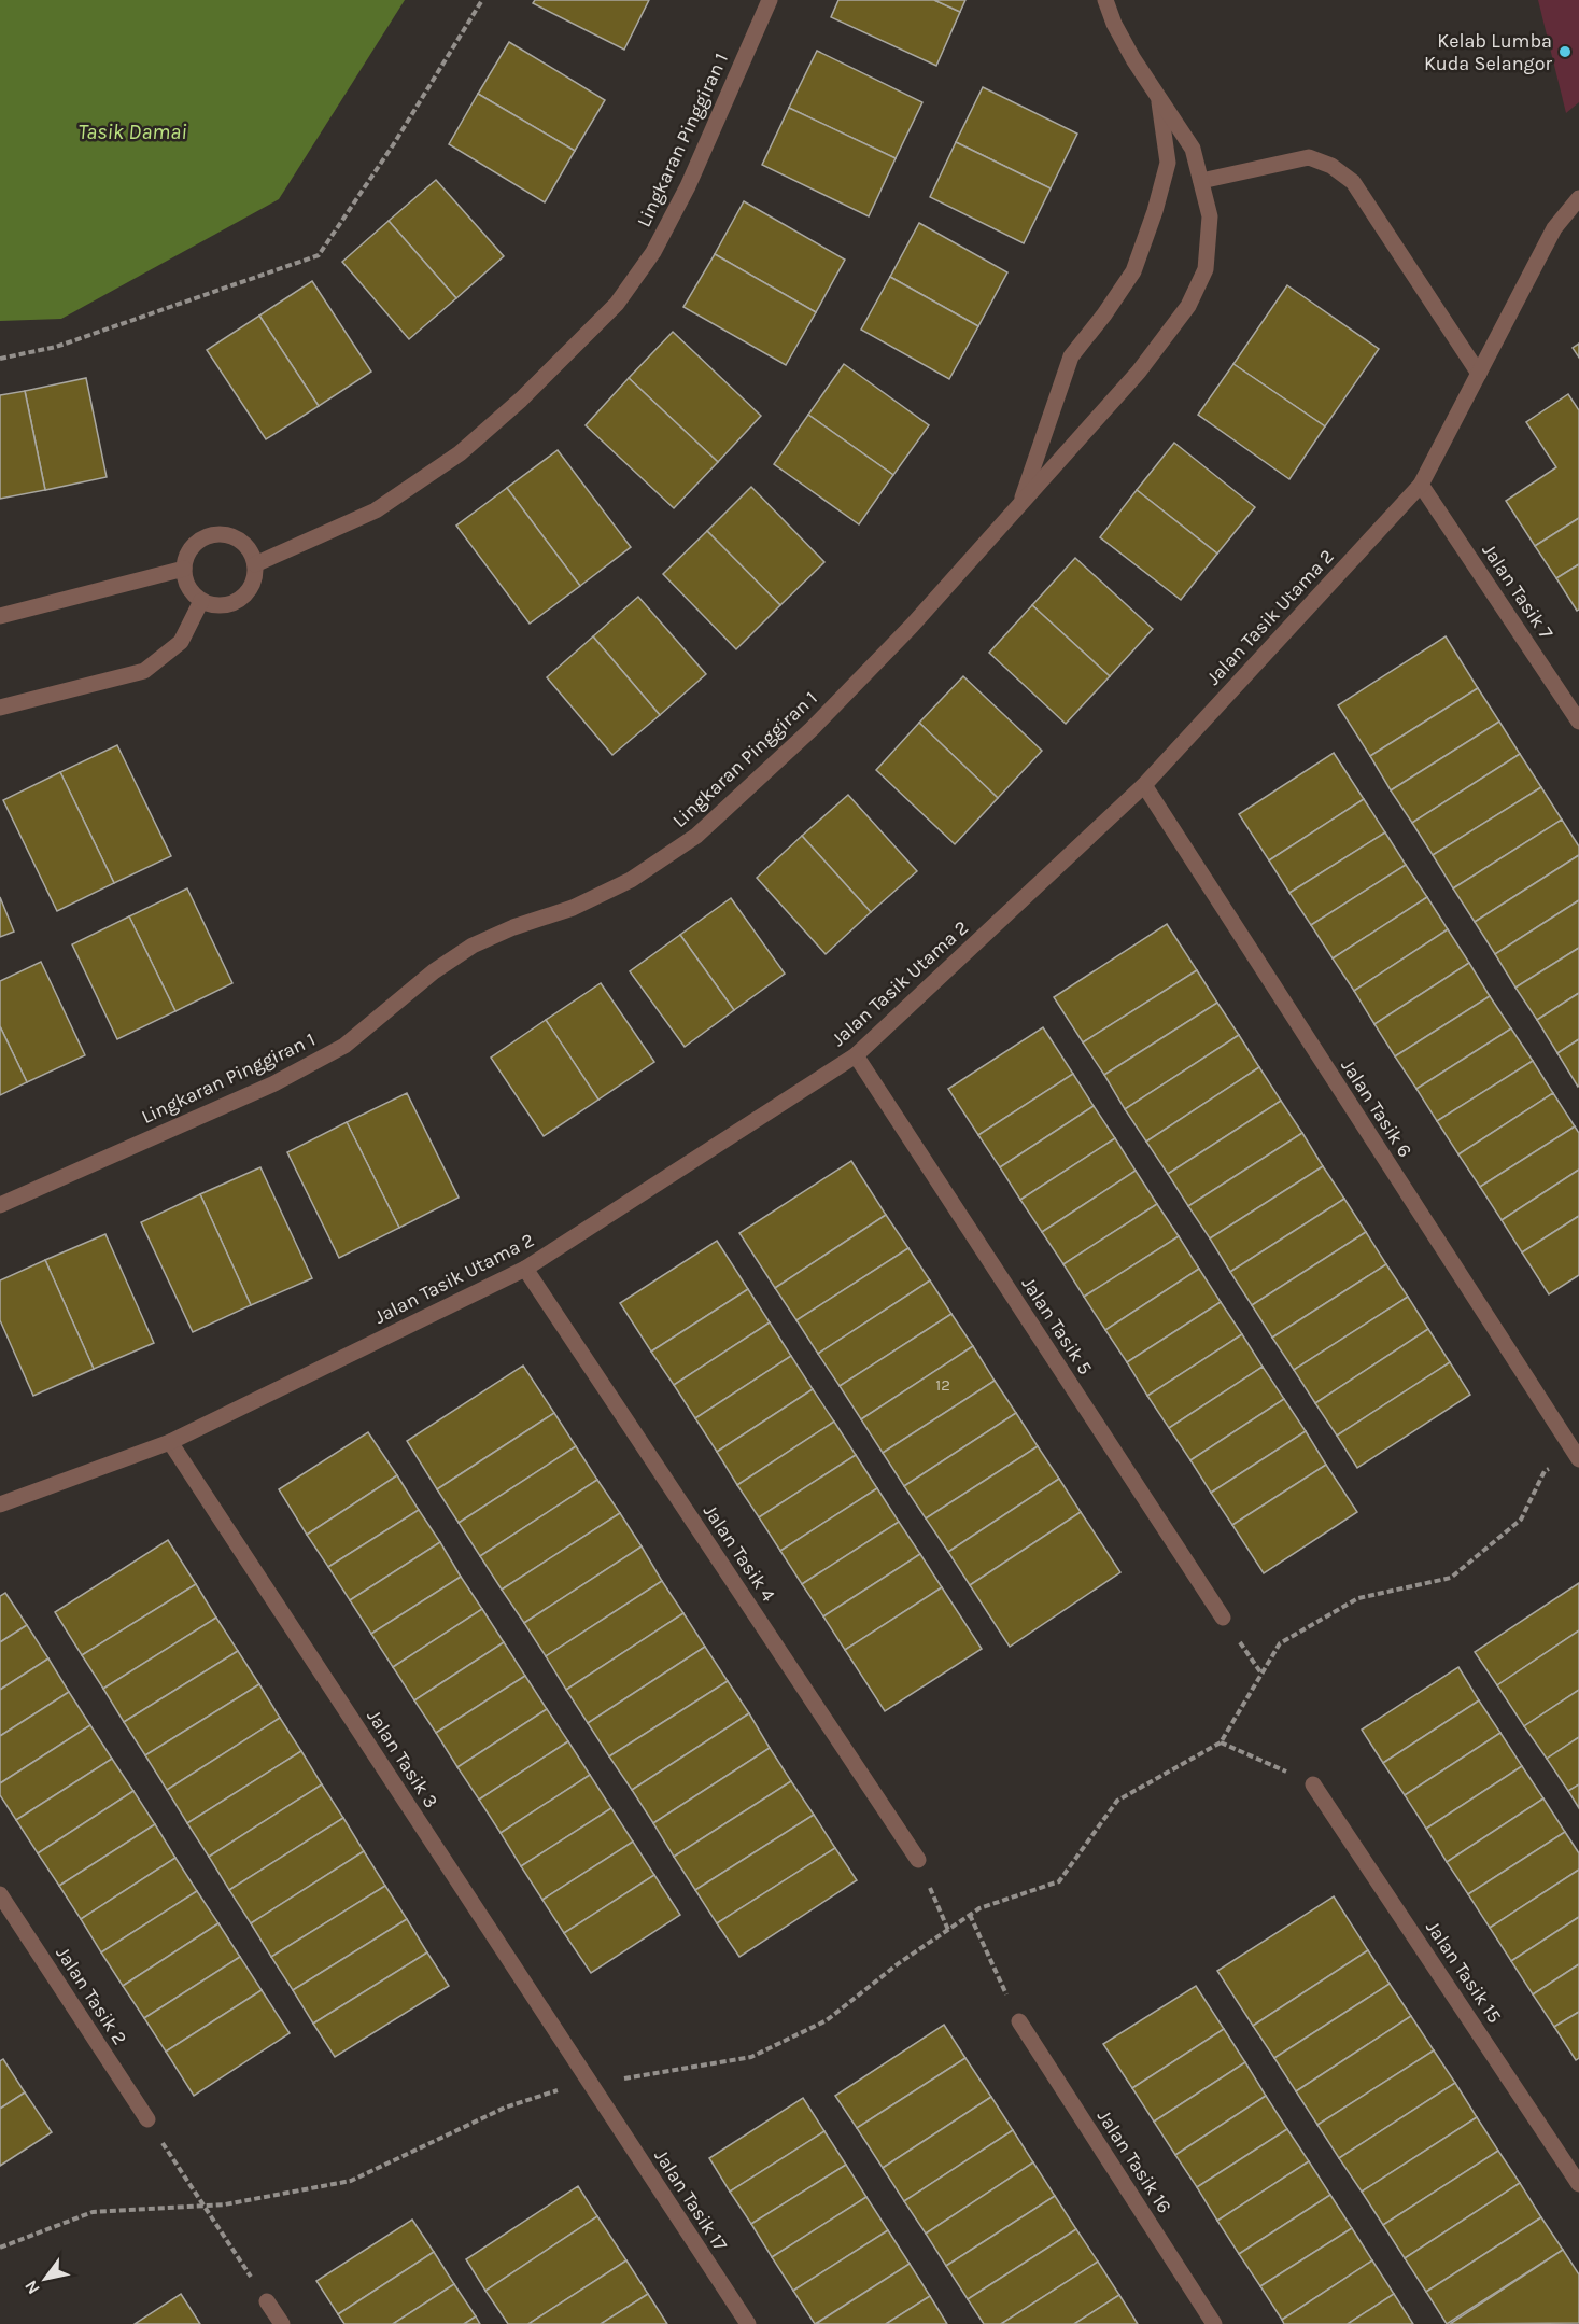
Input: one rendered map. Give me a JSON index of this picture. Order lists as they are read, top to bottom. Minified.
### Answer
{"streets":{"street":["Lingkaran Pinggiran 1","Jalan Tasik 7","Jalan Tasik Utama 2","Jalan Tasik 6","Jalan Tasik 5","Jalan Tasik 4","Jalan Tasik 3","Jalan Tasik 15","Jalan Tasik 2","Jalan Tasik 16","Jalan Tasik 17"]},"crossings":[["Jalan Tasik 7","Jalan Tasik Utama 2"],["Jalan Tasik Utama 2","Jalan Tasik 6"],["Jalan Tasik Utama 2","Jalan Tasik 5"],["Jalan Tasik Utama 2","Jalan Tasik 4"],["Jalan Tasik Utama 2","Jalan Tasik 3"],["Jalan Tasik 3","Jalan Tasik 17"]],"water":["Tasik Damai"],"places":["Kelab Lumba Kuda Selangor"],"house_numbers":["12"],"north":"bottom left"}
